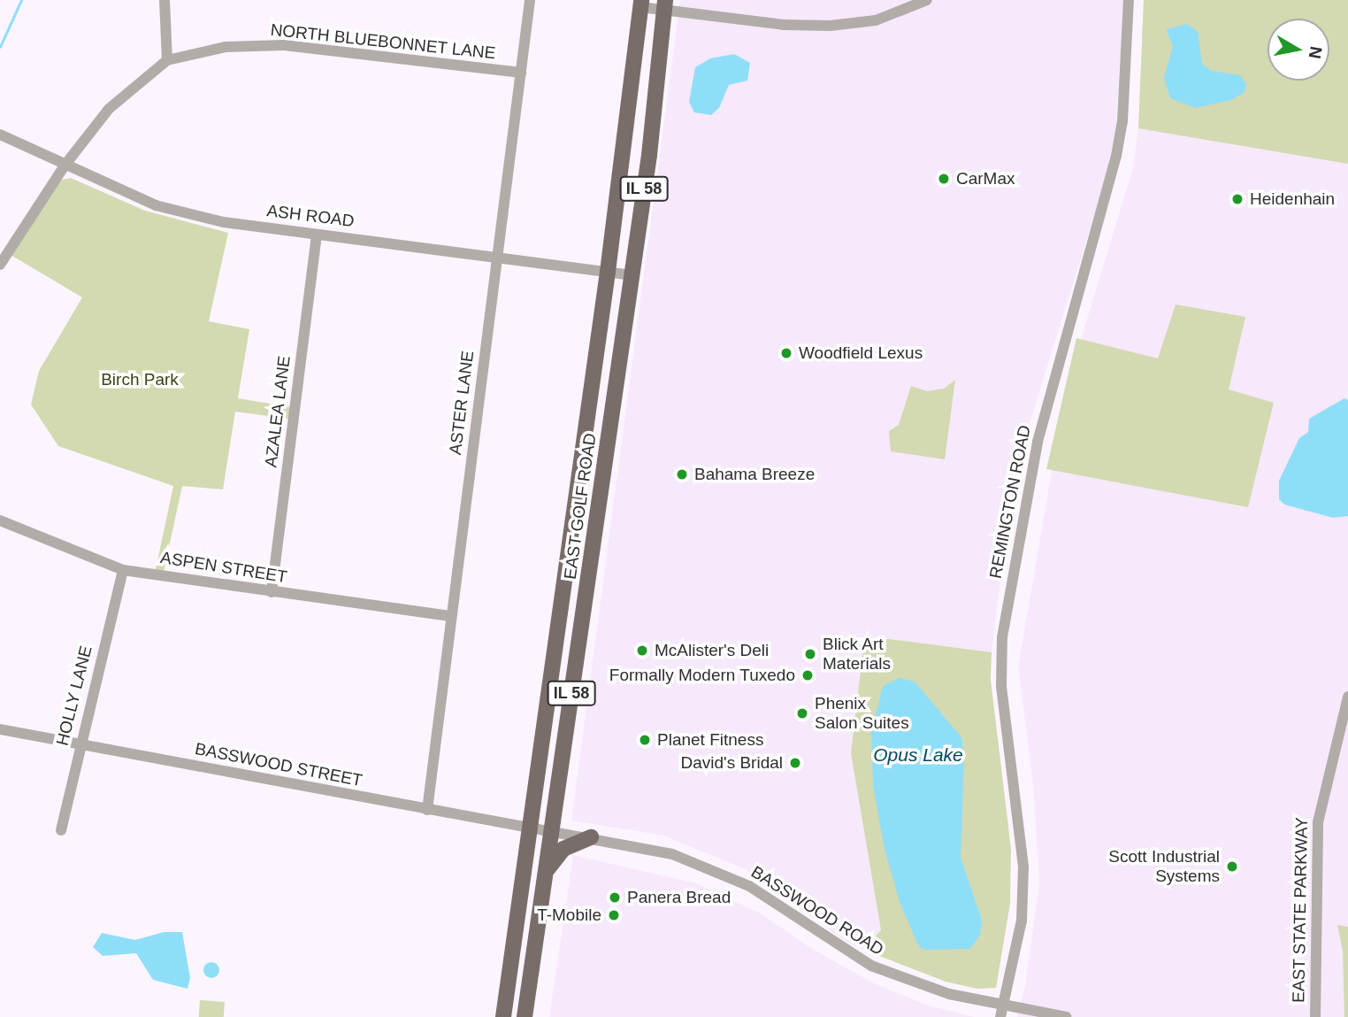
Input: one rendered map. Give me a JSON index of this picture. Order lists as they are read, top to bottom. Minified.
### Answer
{"streets":{"main road":["IL 58","EAST GOLF ROAD"],"street":["NORTH BLUEBONNET LANE","ASH ROAD","ASTER LANE","AZALEA LANE","REMINGTON ROAD","ASPEN STREET","HOLLY LANE","BASSWOOD STREET","EAST STATE PARKWAY","BASSWOOD ROAD"]},"crossings":[["NORTH BLUEBONNET LANE","ASH ROAD"],["NORTH BLUEBONNET LANE","ASTER LANE"],["ASH ROAD","ASTER LANE"],["ASH ROAD","AZALEA LANE"],["ASH ROAD","EAST GOLF ROAD"],["ASTER LANE","ASPEN STREET"],["ASTER LANE","BASSWOOD STREET"],["AZALEA LANE","ASPEN STREET"],["REMINGTON ROAD","BASSWOOD ROAD"],["EAST GOLF ROAD","BASSWOOD STREET"],["EAST GOLF ROAD","BASSWOOD ROAD"],["ASPEN STREET","HOLLY LANE"],["HOLLY LANE","BASSWOOD STREET"],["BASSWOOD STREET","BASSWOOD ROAD"]],"water":["Opus Lake"],"parks":["Birch Park"],"places":["CarMax","Heidenhain","Woodfield Lexus","Bahama Breeze","McAlister's Deli","Blick Art Materials","Formally Modern Tuxedo","Phenix Salon Suites","Planet Fitness","David's Bridal","Scott Industrial Systems","Panera Bread","T-Mobile"],"north":"right"}
